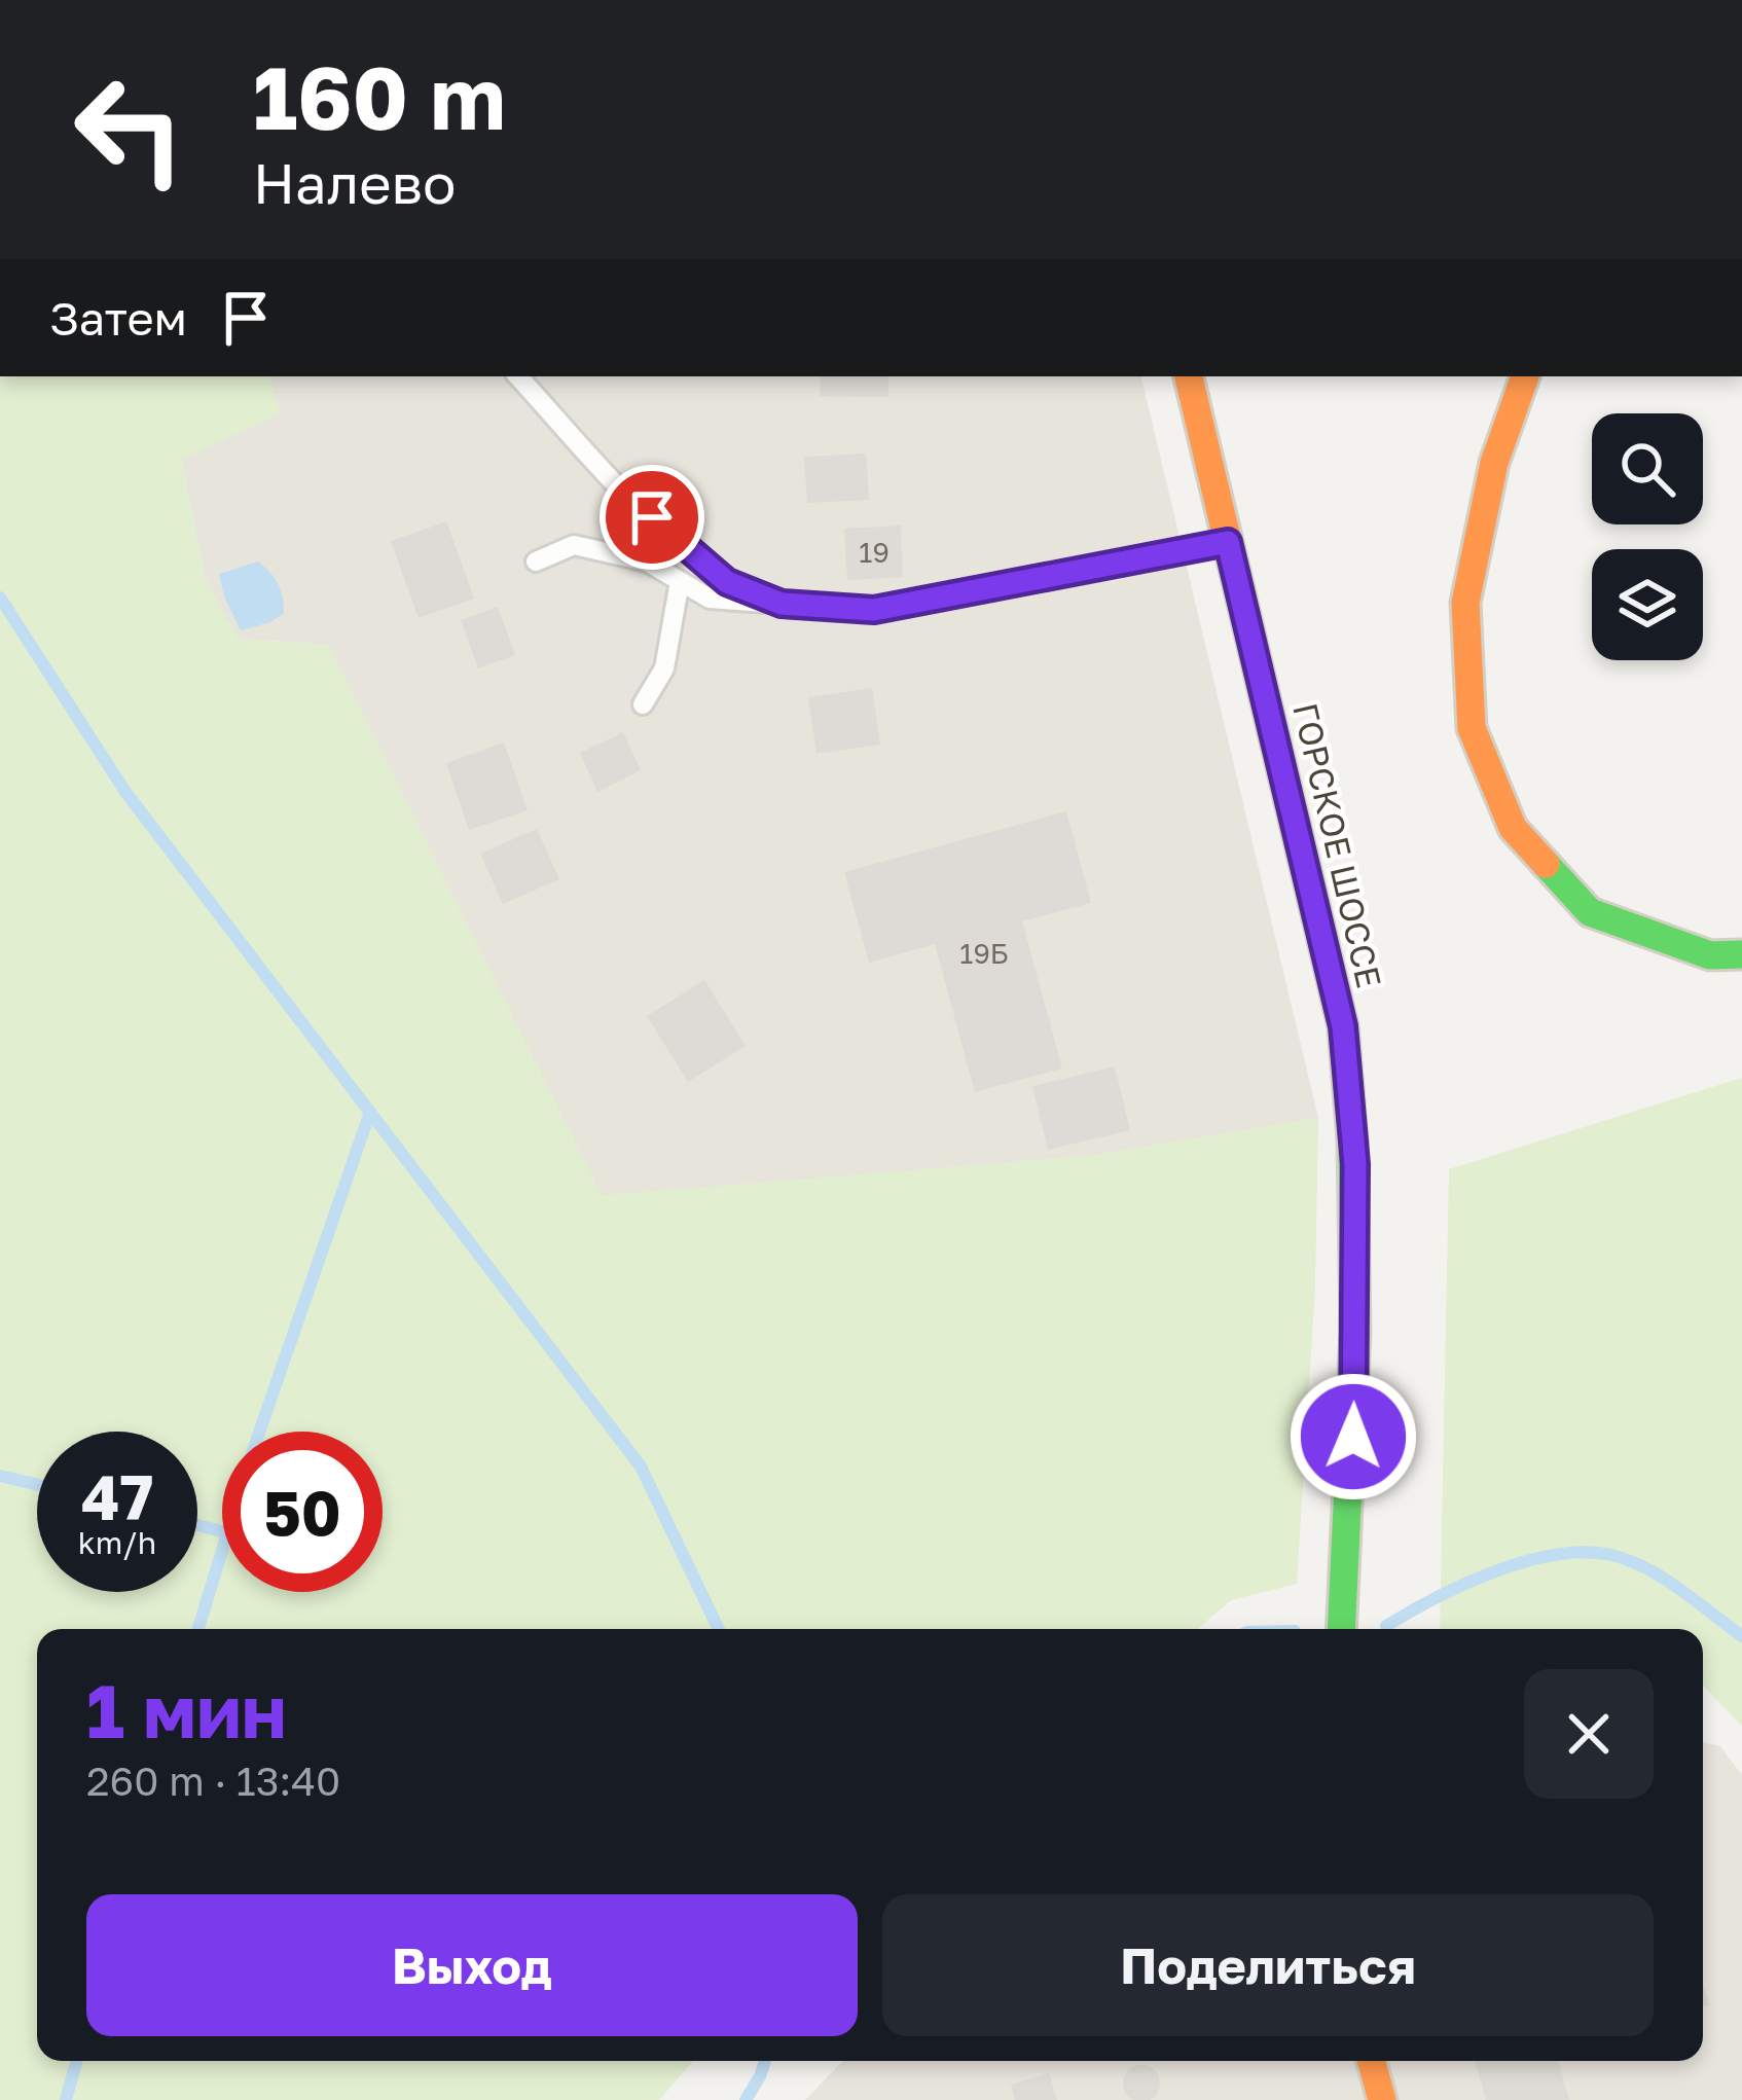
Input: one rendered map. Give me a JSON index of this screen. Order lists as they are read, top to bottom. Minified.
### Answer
{"streets":{"main road":["ГОРСКОЕ ШОССЕ"]},"house_numbers":["19","19Б"],"page":{"turn":["160 m","Налево"],"then":"Затем","speed":"47 km/h","limit":"50","heading":["1 мин","260 m · 13:40"],"buttons":["Выход","Поделиться"]}}
